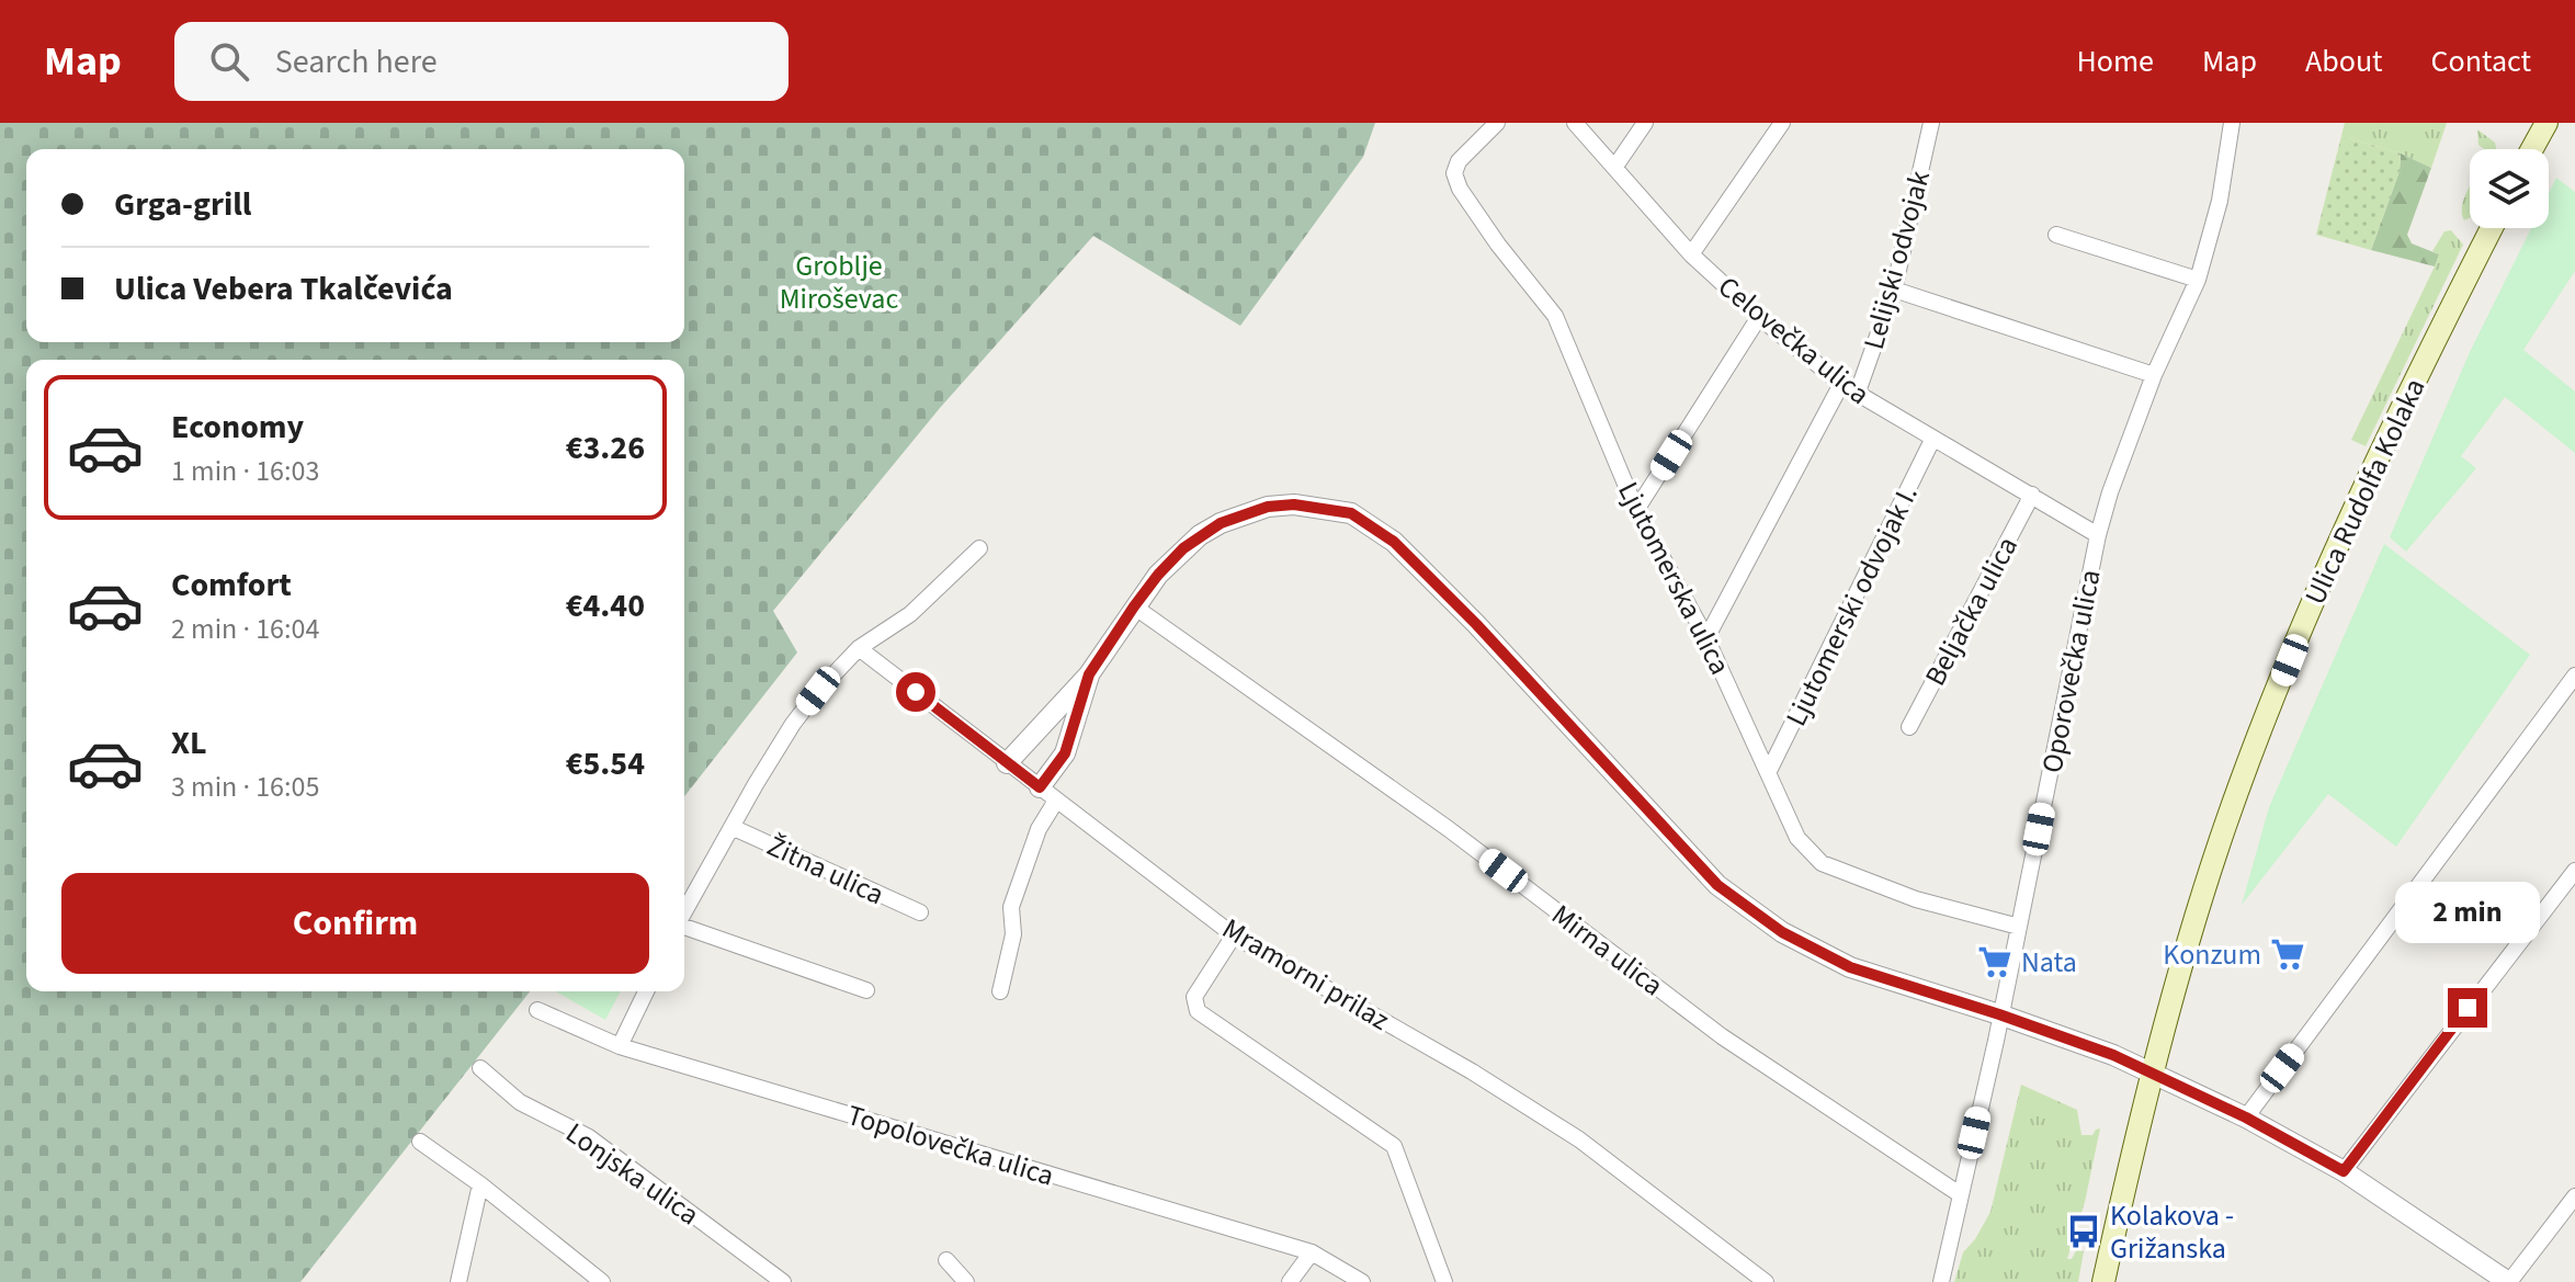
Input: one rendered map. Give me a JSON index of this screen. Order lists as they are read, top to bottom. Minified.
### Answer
{"streets":{"main road":["Ulica Rudolfa Kolaka"],"street":["Lelijski odvojak","Celovečka ulica","Ljutomerska ulica","Ljutomerski odvojak I.","Beljačka ulica","Oporovečka ulica","Žitna ulica","Mirna ulica","Mramorni prilaz","Topolovečka ulica","Lonjska ulica"]},"crossings":[["Lelijski odvojak","Celovečka ulica"],["Celovečka ulica","Ljutomerski odvojak I."],["Celovečka ulica","Beljačka ulica"],["Celovečka ulica","Oporovečka ulica"],["Ljutomerska ulica","Ljutomerski odvojak I."],["Ljutomerska ulica","Oporovečka ulica"],["Oporovečka ulica","Mirna ulica"],["Žitna ulica","Mramorni prilaz"]],"parks":["Groblje Miroševac"],"places":{"supermarket":["Konzum","Nata"],"bus stop":["Kolakova - Grižanska"]},"page":{"header":"Map","search":"Search here","nav":["Home","Map","About","Contact"],"banner":["Grga-grill","Ulica Vebera Tkalčevića"],"list":[{"name":"Economy","note":"1 min · 16:03","value":"€3.26"},{"name":"Comfort","note":"2 min · 16:04","value":"€4.40"},{"name":"XL","note":"3 min · 16:05","value":"€5.54"}],"buttons":"Confirm","bubble":"2 min"}}
